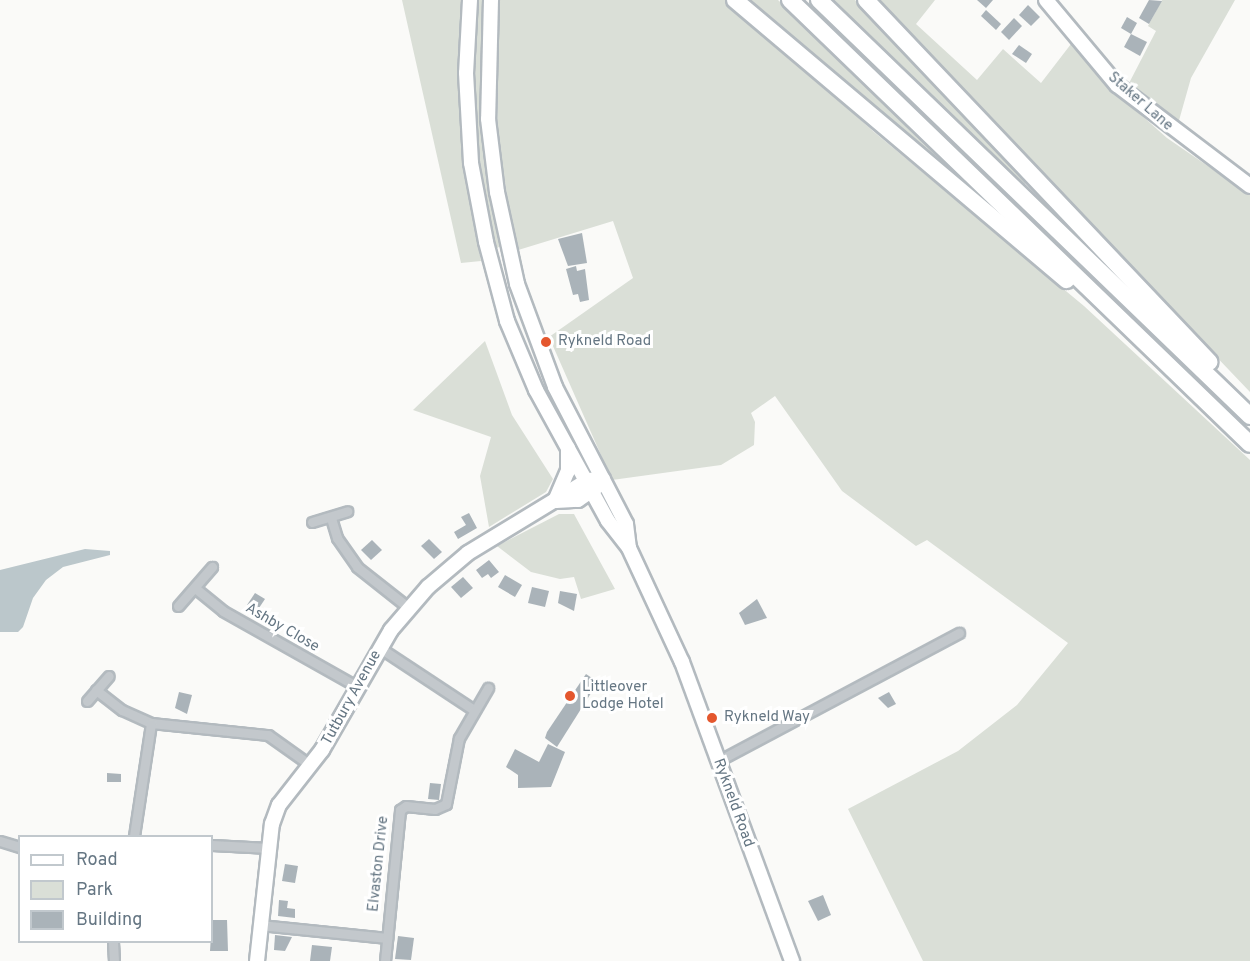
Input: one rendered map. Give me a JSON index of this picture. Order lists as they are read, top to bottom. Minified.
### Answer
{"streets":{"street":["Staker Lane","Ashby Close","Tutbury Avenue","Rykneld Road","Elvaston Drive"]},"crossings":[["Ashby Close","Tutbury Avenue"],["Tutbury Avenue","Rykneld Road"]],"places":["Rykneld Road","Littleover Lodge Hotel","Rykneld Way"],"legend":["Road","Park","Building"]}
